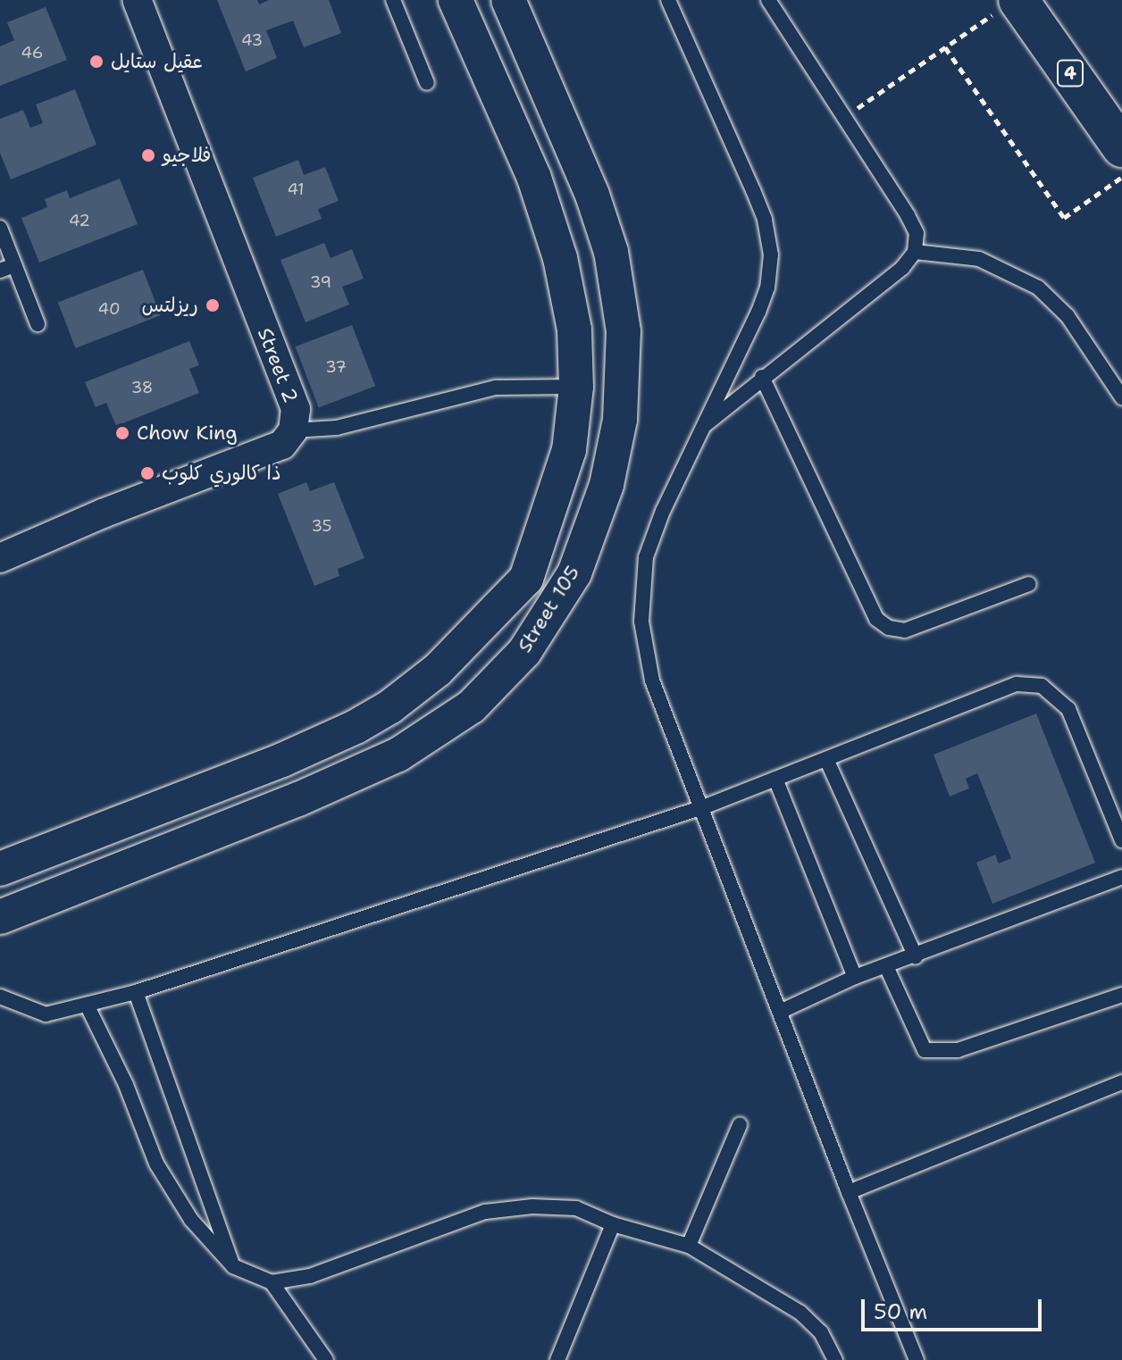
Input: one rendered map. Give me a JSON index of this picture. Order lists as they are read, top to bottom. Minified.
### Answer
{"streets":{"highway":["4"],"street":["Street 2","Street 105"]},"places":["عقيل ستايل","فلاجيو","ريزلتس","Chow King","ذا كالوري كلوب"],"house_numbers":["43","46","41","42","39","40","37","38","35"],"scale_bar":"50 m"}
